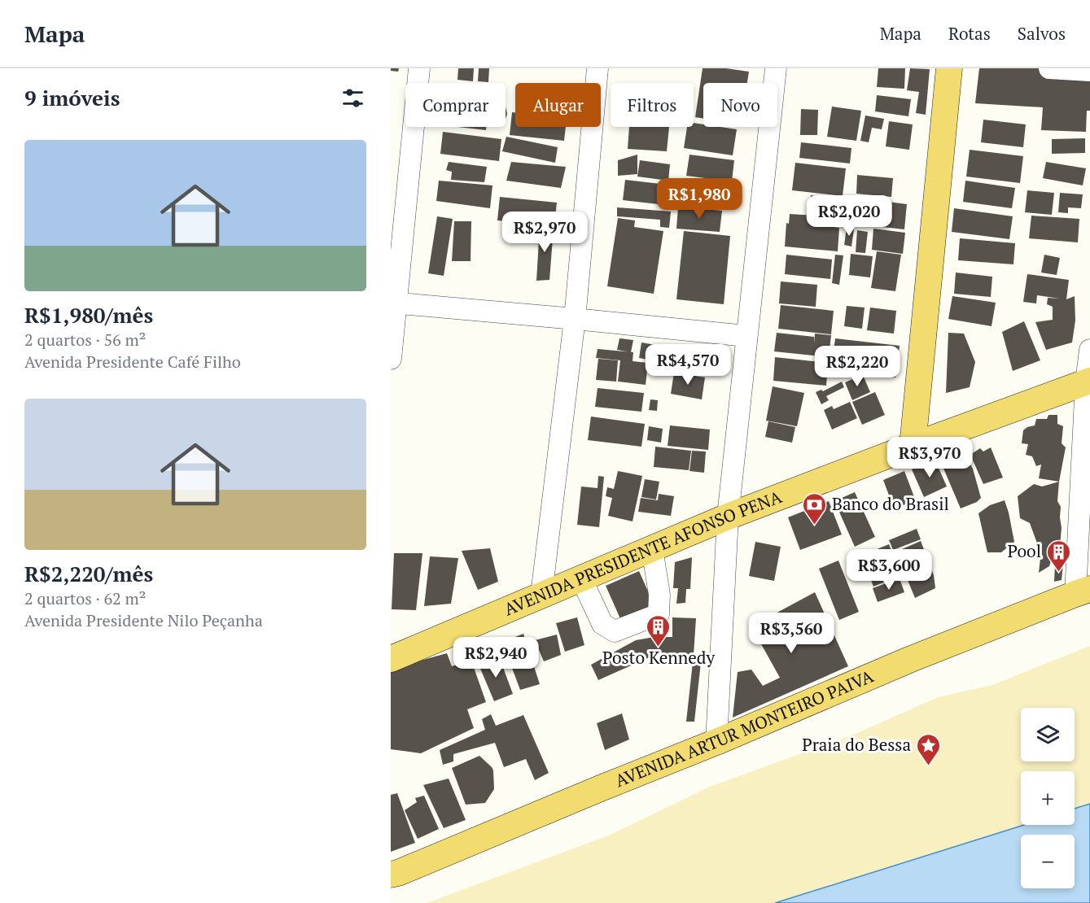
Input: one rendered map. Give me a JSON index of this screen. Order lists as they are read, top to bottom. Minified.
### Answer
{"streets":{"main road":["AVENIDA PRESIDENTE AFONSO PENA","AVENIDA ARTUR MONTEIRO PAIVA"]},"places":{"bank":["Banco do Brasil"],"building":["Pool","Posto Kennedy"],"place":["Praia do Bessa"]},"page":{"header":"Mapa","nav":["Mapa","Rotas","Salvos"],"heading":"9 imóveis","chip":["Comprar","Alugar","Filtros","Novo"],"list":[{"name":"R$1,980/mês","note":"2 quartos · 56 m² · Avenida Presidente Café Filho"},{"name":"R$2,220/mês","note":"2 quartos · 62 m² · Avenida Presidente Nilo Peçanha"}],"price":["R$1,980","R$2,020","R$2,970","R$4,570","R$2,220","R$3,970","R$3,600","R$3,560","R$2,940"],"map_buttons":["+","−"]}}
